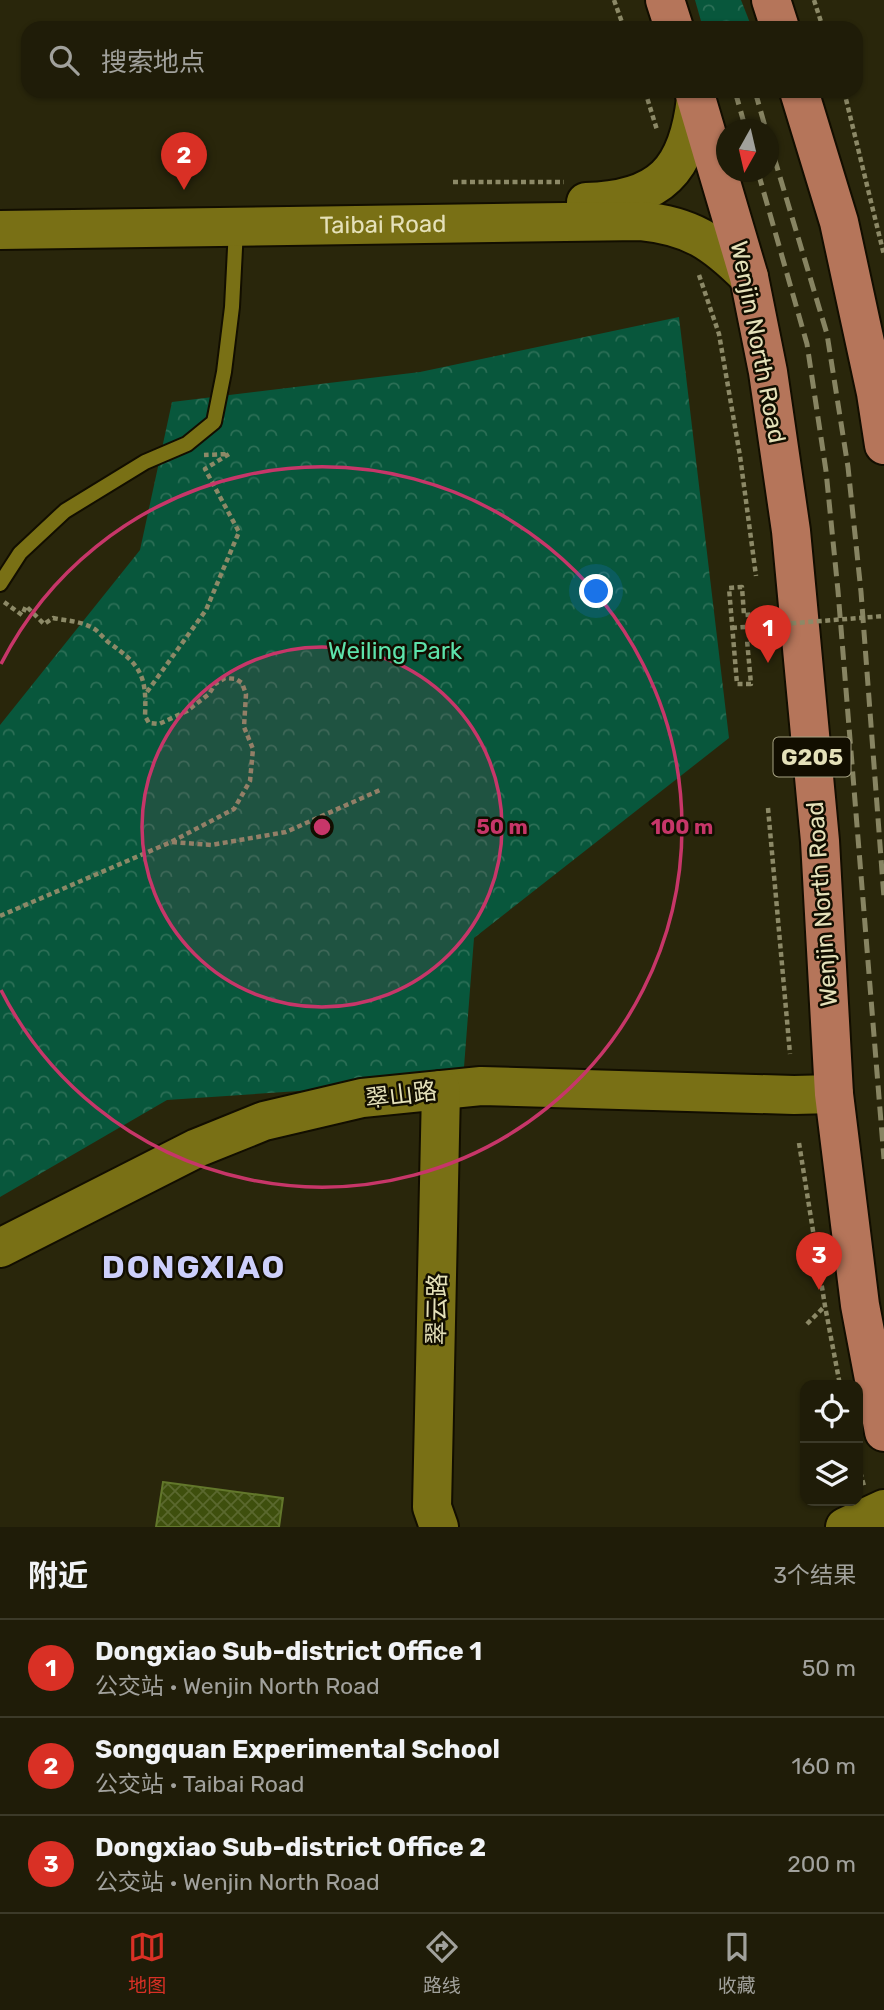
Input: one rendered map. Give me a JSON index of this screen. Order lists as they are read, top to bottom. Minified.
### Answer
{"streets":{"highway":["Wenjin North Road","G205"],"main road":["Taibai Road","翠山路","翠云路"]},"crossings":[["Taibai Road","Wenjin North Road"],["Wenjin North Road","翠山路"],["翠山路","翠云路"]],"districts":["DONGXIAO"],"parks":["Weiling Park"],"north":"bottom","page":{"search":"搜索地点","pins":["2","1","3"],"heading":["附近","3个结果"],"list":[{"mark":"1","name":"Dongxiao Sub-district Office 1","note":"公交站 · Wenjin North Road","value":"50 m"},{"mark":"2","name":"Songquan Experimental School","note":"公交站 · Taibai Road","value":"160 m"},{"mark":"3","name":"Dongxiao Sub-district Office 2","note":"公交站 · Wenjin North Road","value":"200 m"}],"nav":["地图","路线","收藏"]},"rings":["50 m","100 m"]}
